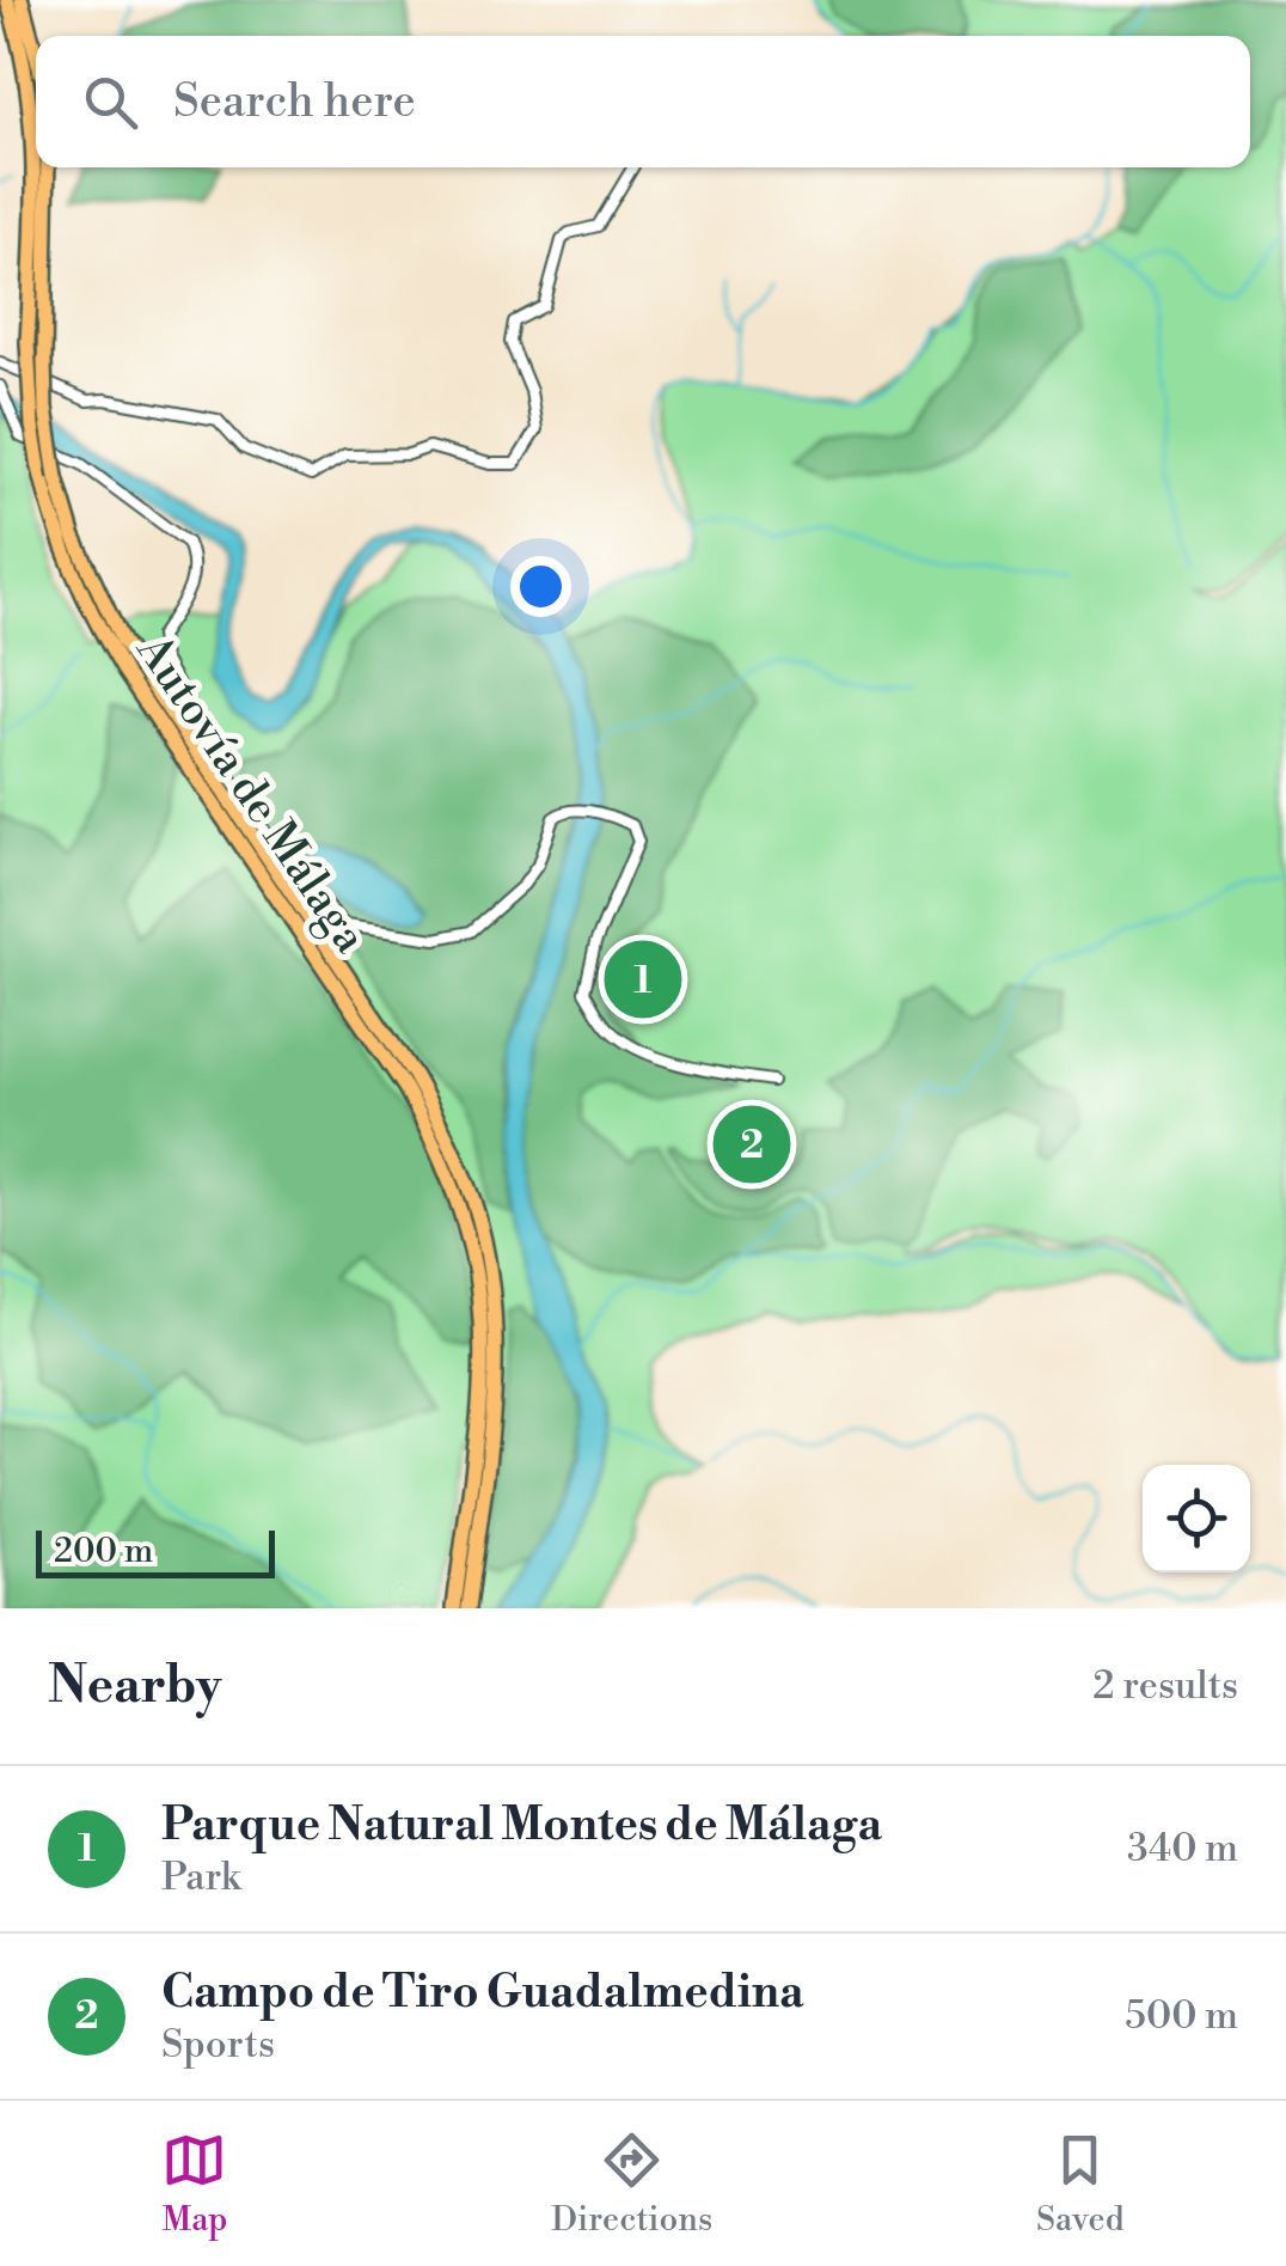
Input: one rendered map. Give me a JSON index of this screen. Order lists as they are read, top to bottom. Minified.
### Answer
{"streets":{"highway":["Autovía de Málaga"]},"scale_bar":"200 m","page":{"search":"Search here","pins":["1","2"],"scale":"200 m","heading":["Nearby","2 results"],"list":[{"mark":"1","name":"Parque Natural Montes de Málaga","note":"Park","value":"340 m"},{"mark":"2","name":"Campo de Tiro Guadalmedina","note":"Sports","value":"500 m"}],"nav":["Map","Directions","Saved"]}}
